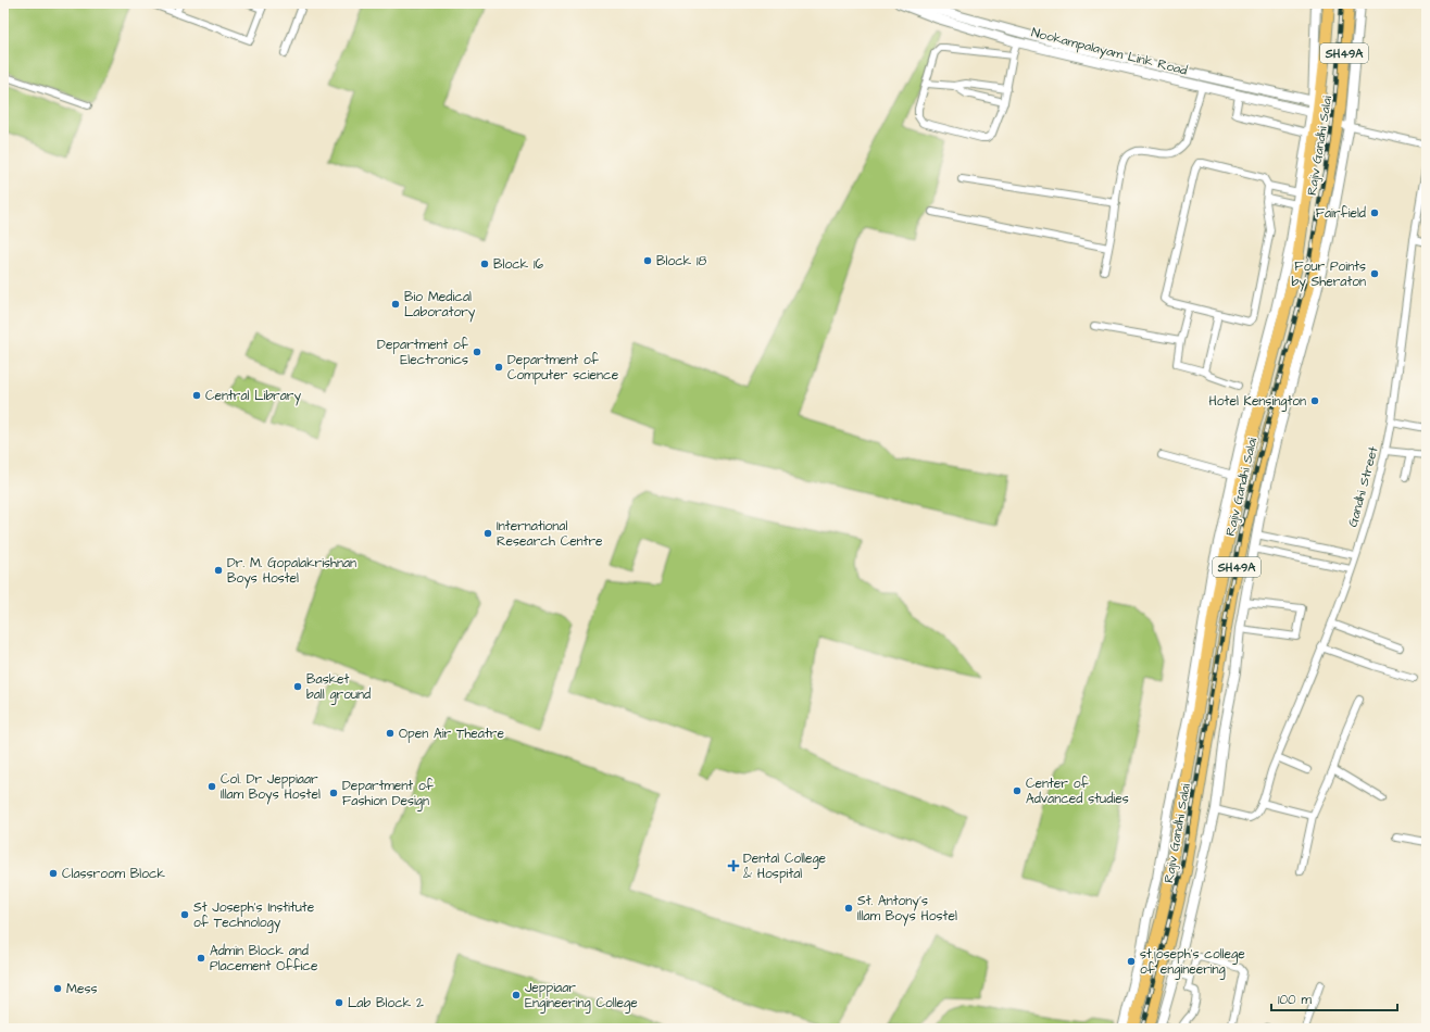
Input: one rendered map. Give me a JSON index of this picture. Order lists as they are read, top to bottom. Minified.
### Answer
{"streets":{"main road":["SH49A","Rajiv Gandhi Salai"],"street":["Nookampalayam Link Road","Gandhi Street"]},"crossings":[["Nookampalayam Link Road","Rajiv Gandhi Salai"]],"places":{"other":["Fairfield","Block 18","Block 16","Four Points by Sheraton","Bio Medical Laboratory","Department of Electronics","Department of Computer science","Central Library","Hotel Kensington","International Research Centre","Dr. M. Gopalakrishnan Boys Hostel","Basket ball ground","Open Air Theatre","Col. Dr Jeppiaar Illam Boys Hostel","Center of Advanced studies","Department of Fashion Design","Classroom Block","St. Antony's Illam Boys Hostel","St Joseph's Institute of Technology","Admin Block and Placement Office","st.joseph's college of engineering","Mess","Jeppiaar Engineering College","Lab Block 2"],"health":["Dental College & Hospital"]},"scale_bar":"100 m"}
